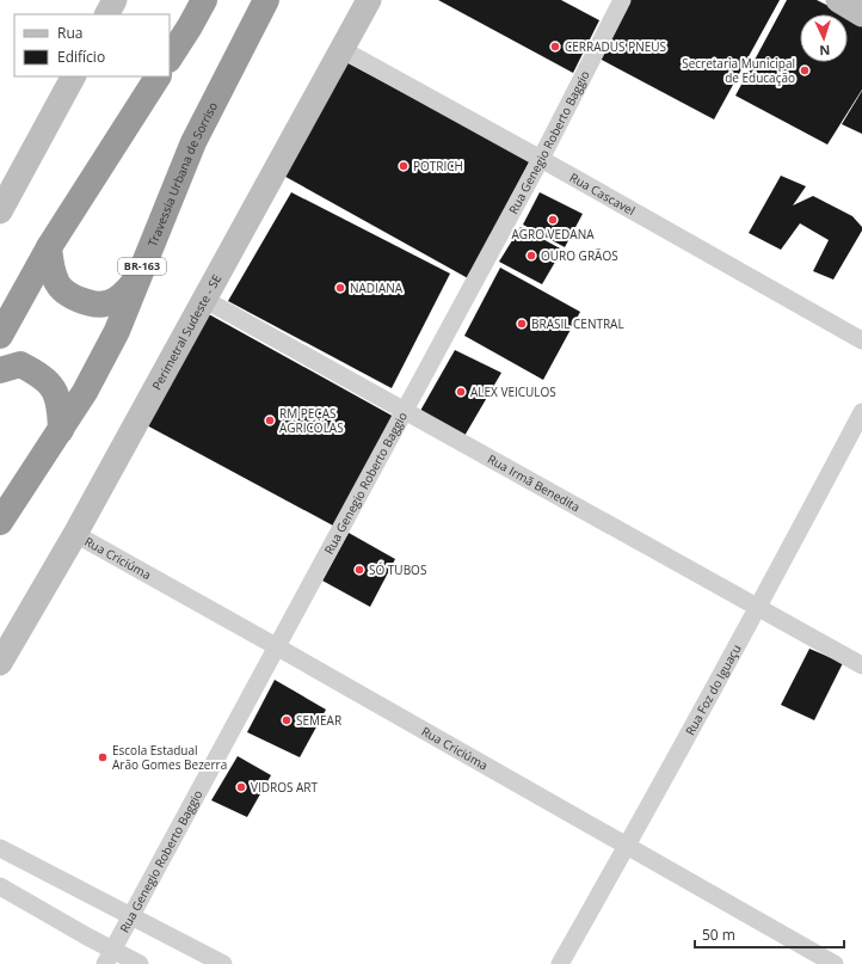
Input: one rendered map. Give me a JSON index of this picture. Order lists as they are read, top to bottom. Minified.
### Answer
{"streets":{"highway":["Travessia Urbana de Sorriso","BR-163"],"street":["Rua Genegio Roberto Baggio","Rua Cascavel","Perimetral Sudeste - SE","Rua Irmã Benedita","Rua Criciúma","Rua Foz do Iguaçu"]},"crossings":[["Rua Genegio Roberto Baggio","Rua Cascavel"],["Rua Genegio Roberto Baggio","Rua Irmã Benedita"],["Rua Genegio Roberto Baggio","Rua Criciúma"],["Rua Cascavel","Perimetral Sudeste - SE"],["Perimetral Sudeste - SE","Rua Irmã Benedita"],["Perimetral Sudeste - SE","Rua Criciúma"],["Rua Irmã Benedita","Rua Foz do Iguaçu"],["Rua Criciúma","Rua Foz do Iguaçu"]],"places":["CERRADUS PNEUS","Secretaria Municipal de Educação","POTRICH","AGRO VEDANA","OURO GRÃOS","NADIANA","BRASIL CENTRAL","ALEX VEICULOS","RM PEÇAS AGRICOLAS","SÓ TUBOS","SEMEAR","Escola Estadual Arão Gomes Bezerra","VIDROS ART"],"legend":["Rua","Edifício"],"scale_bar":"50 m","north":"bottom"}
